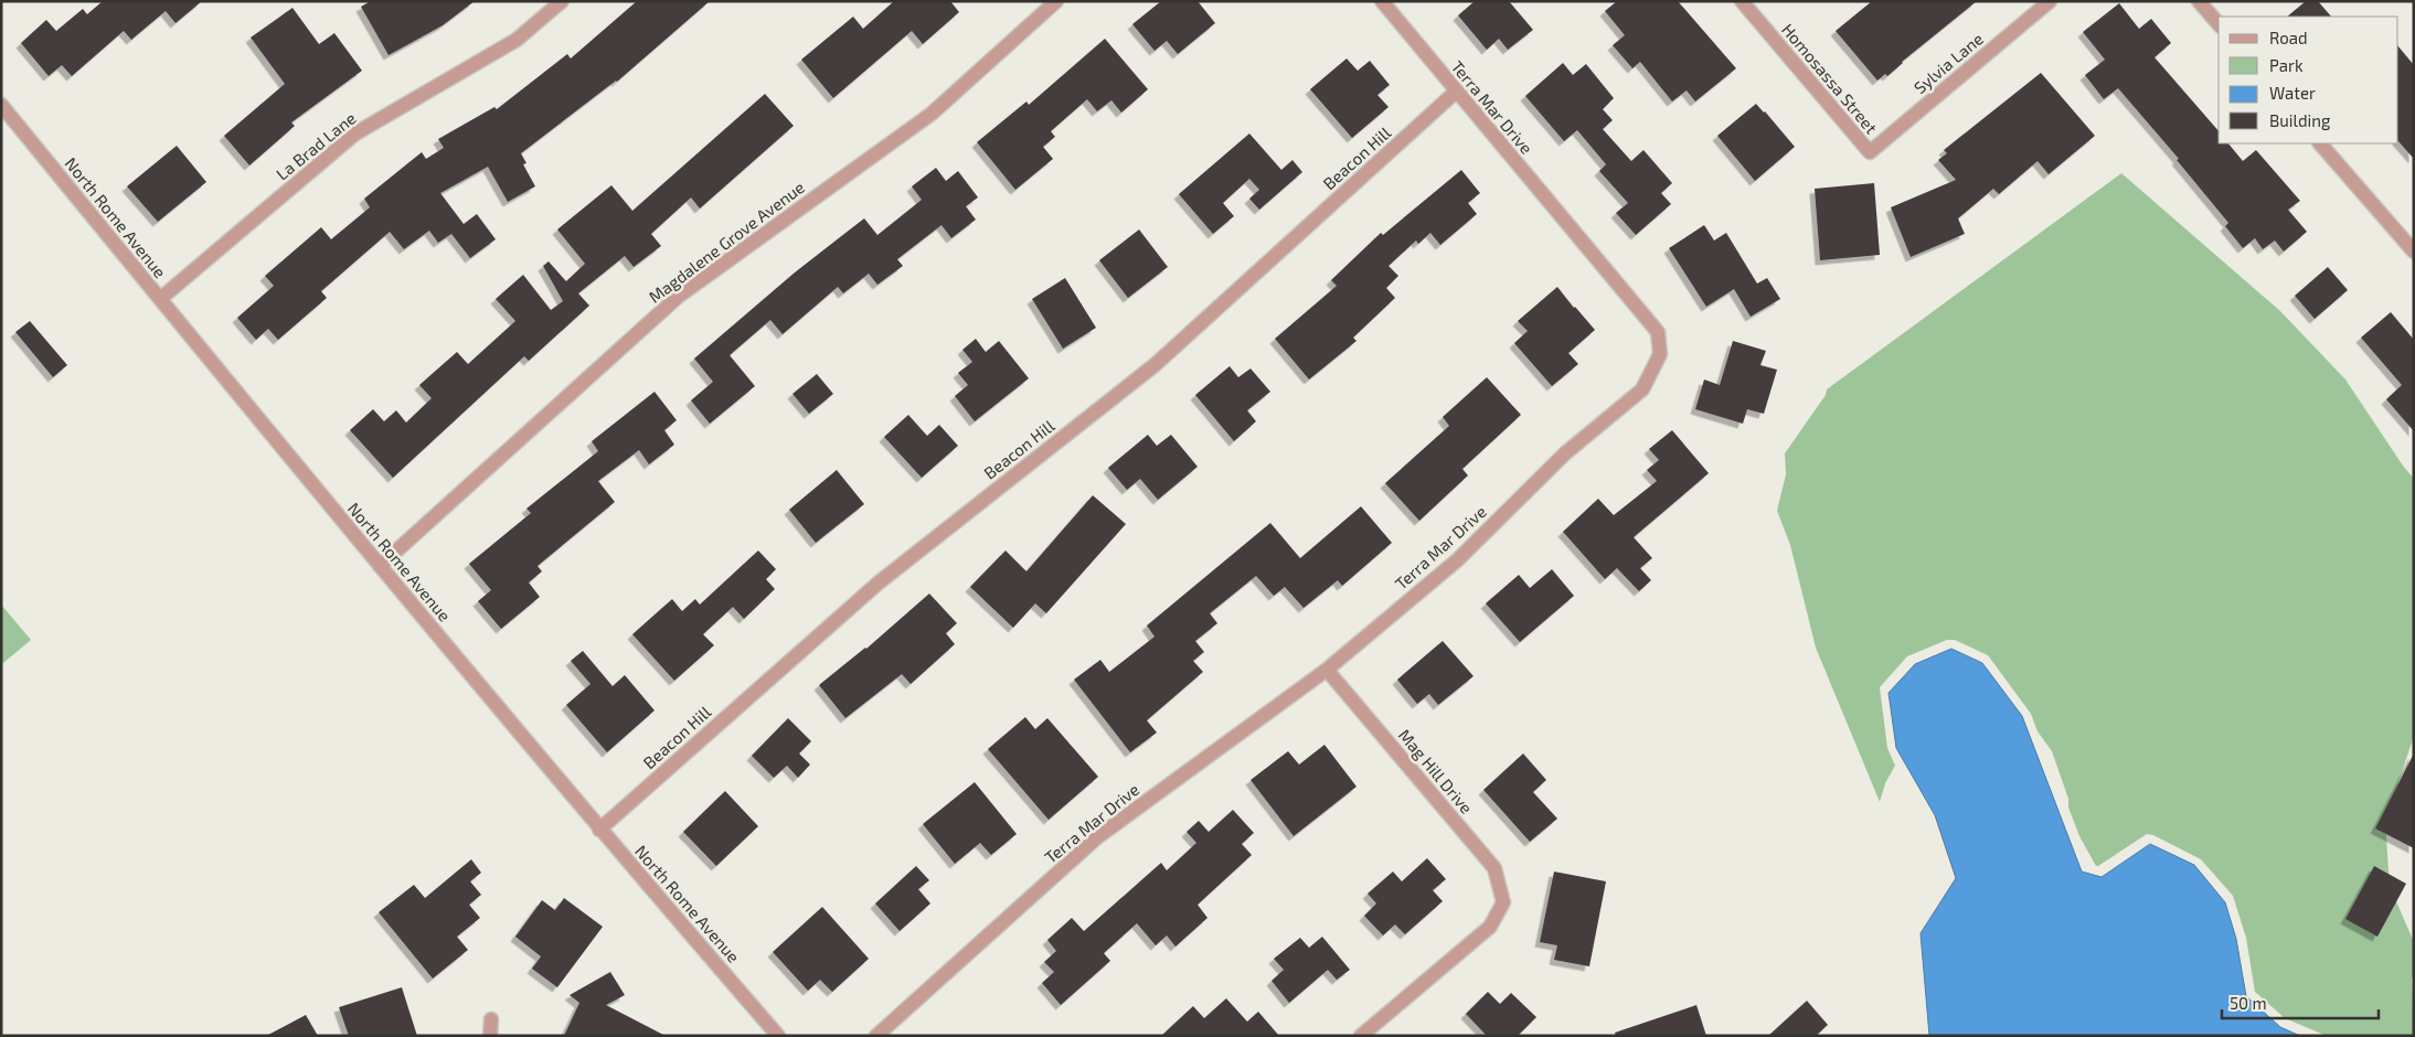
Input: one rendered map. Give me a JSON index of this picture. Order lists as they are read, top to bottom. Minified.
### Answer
{"streets":{"street":["Sylvia Lane","Homosassa Street","Terra Mar Drive","La Brad Lane","Beacon Hill","North Rome Avenue","Magdalene Grove Avenue","Mag Hill Drive"]},"crossings":[["Sylvia Lane","Homosassa Street"],["Terra Mar Drive","Beacon Hill"],["Terra Mar Drive","Mag Hill Drive"],["La Brad Lane","North Rome Avenue"],["Beacon Hill","North Rome Avenue"],["North Rome Avenue","Magdalene Grove Avenue"]],"legend":["Road","Park","Water","Building"],"scale_bar":"50 m"}
